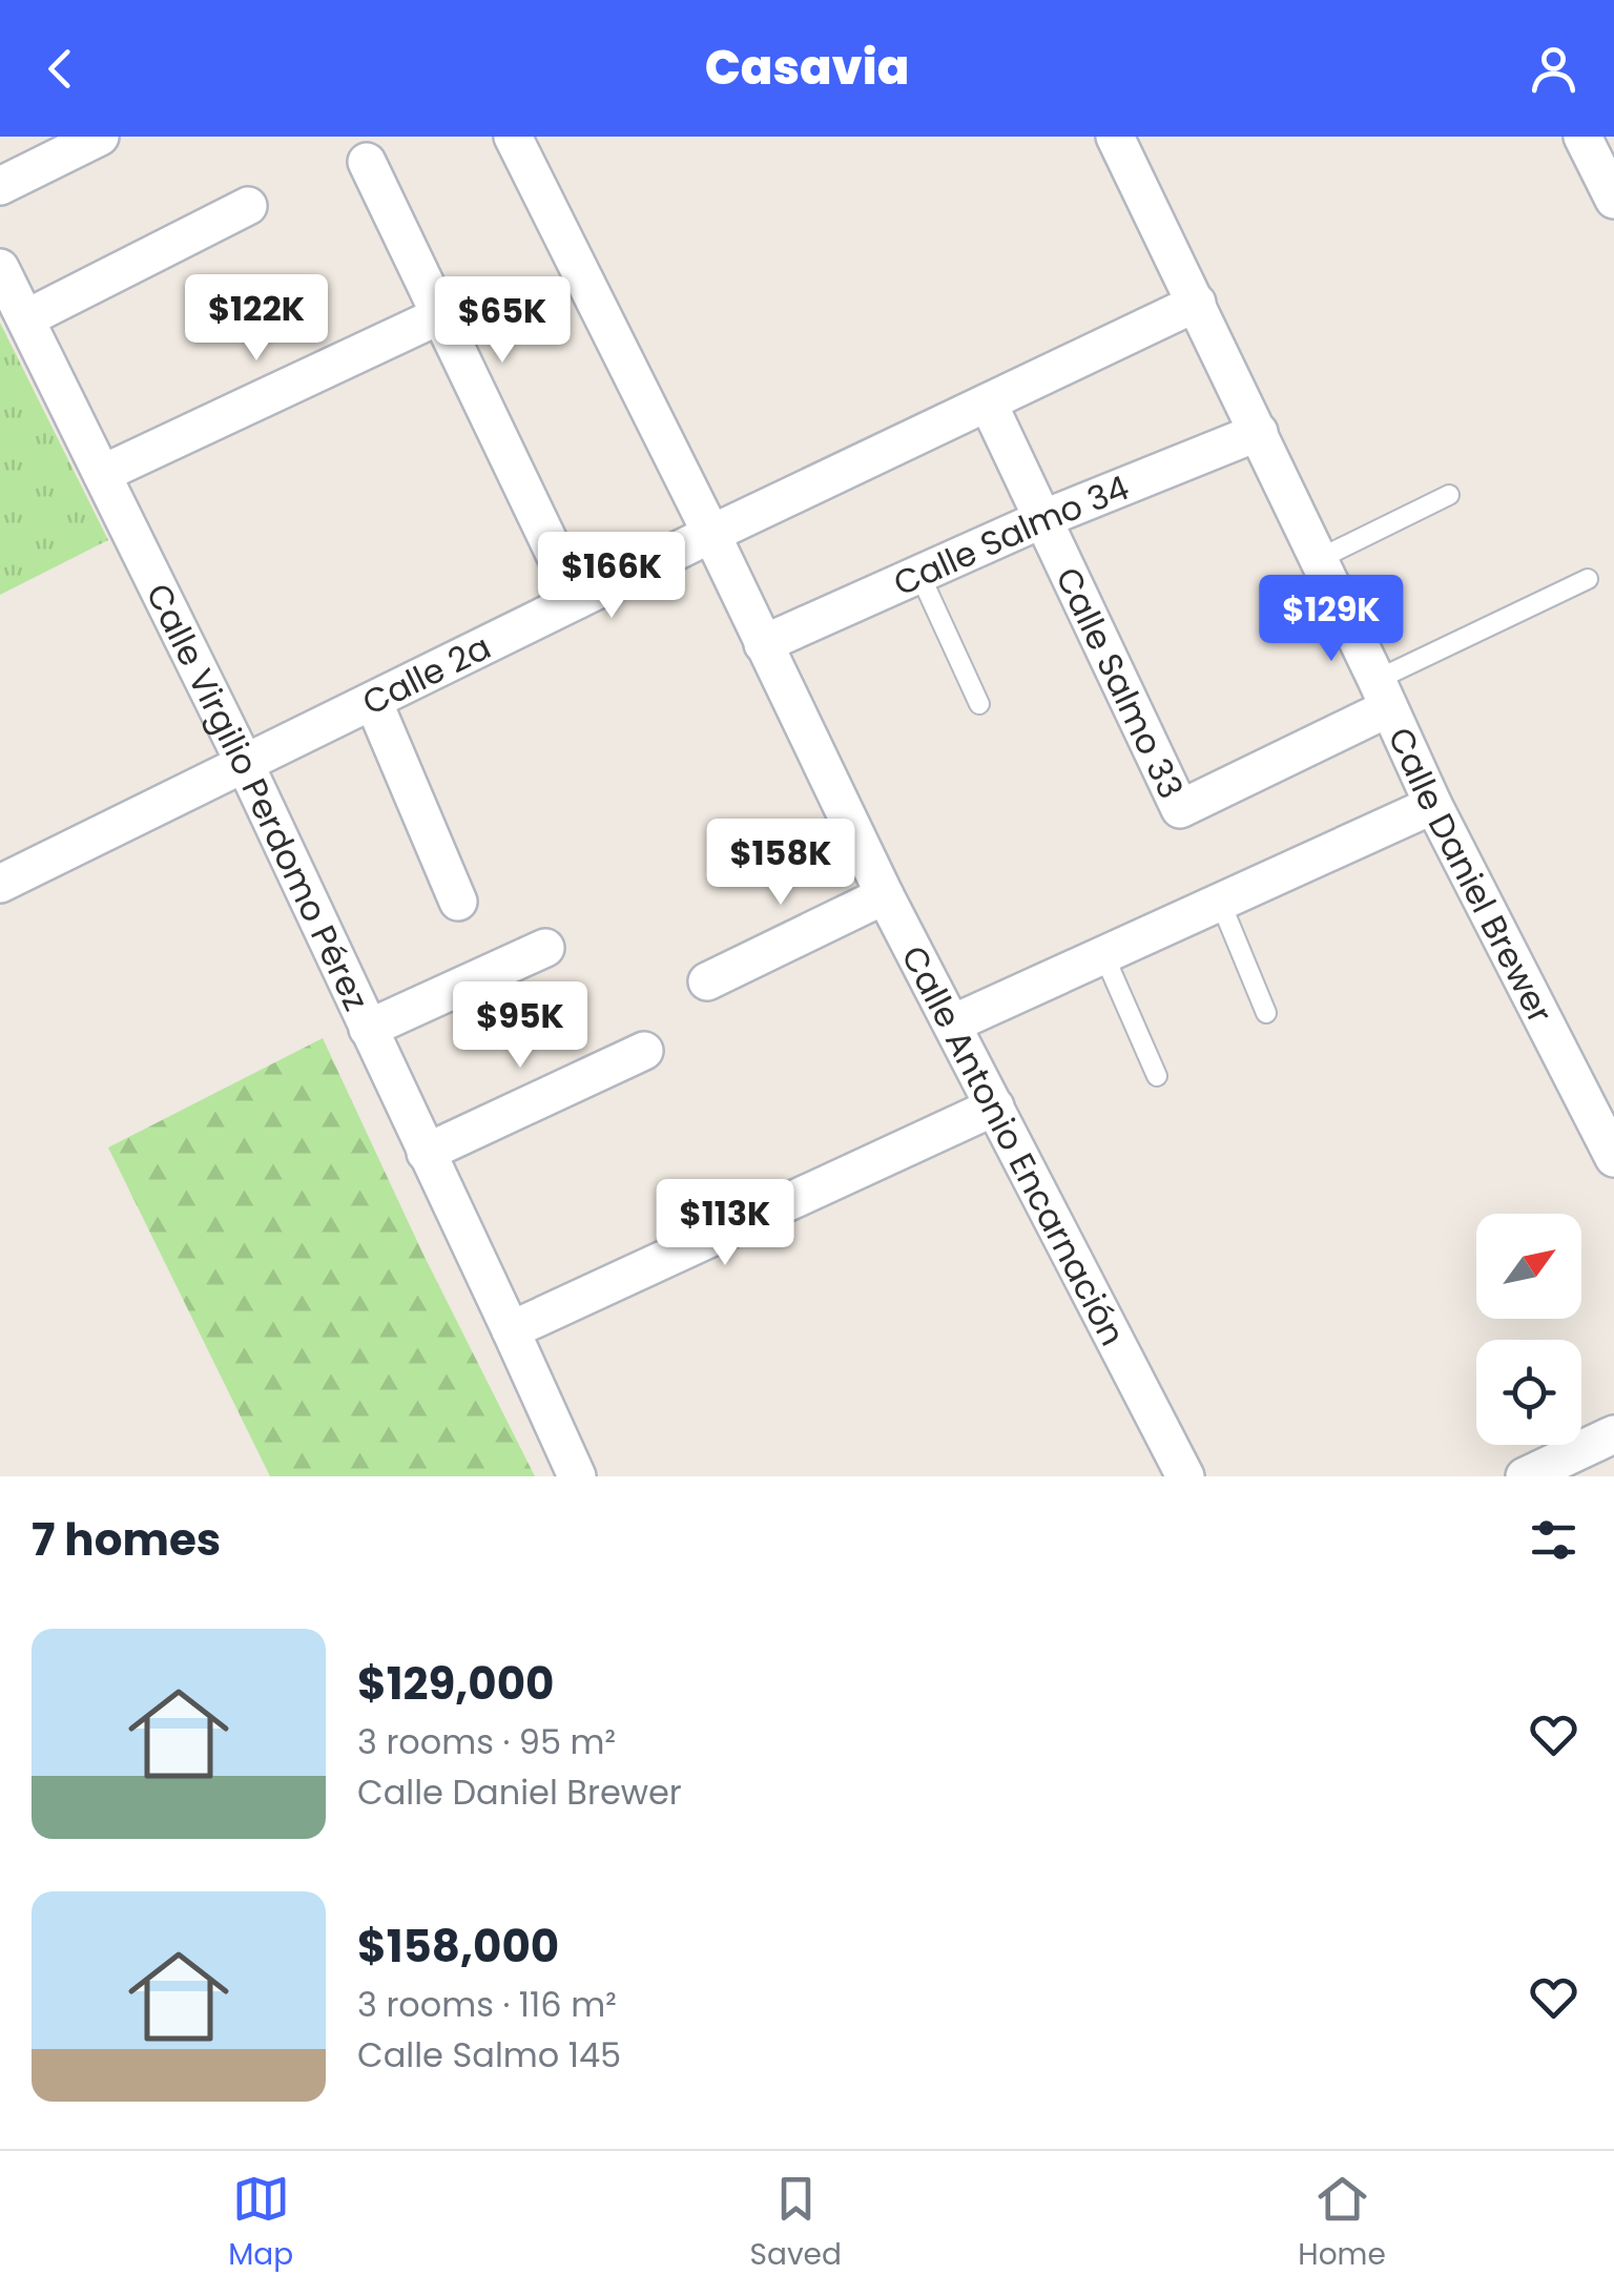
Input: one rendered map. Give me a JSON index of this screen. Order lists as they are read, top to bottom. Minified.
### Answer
{"streets":{"street":["Calle Salmo 34","Calle 2a","Calle Salmo 33","Calle Virgilio Perdomo Pérez","Calle Daniel Brewer","Calle Antonio Encarnación"]},"crossings":[["Calle Salmo 34","Calle Salmo 33"],["Calle Salmo 34","Calle Daniel Brewer"],["Calle Salmo 34","Calle Antonio Encarnación"],["Calle 2a","Calle Salmo 33"],["Calle 2a","Calle Virgilio Perdomo Pérez"],["Calle 2a","Calle Daniel Brewer"],["Calle 2a","Calle Antonio Encarnación"],["Calle Salmo 33","Calle Daniel Brewer"]],"north":"top right","page":{"header":"Casavia","price":["$122K","$65K","$166K","$129K","$158K","$95K","$113K"],"heading":"7 homes","list":[{"name":"$129,000","note":"3 rooms · 95 m² · Calle Daniel Brewer"},{"name":"$158,000","note":"3 rooms · 116 m² · Calle Salmo 145"}],"tabs":["Map","Saved","Home"]}}
